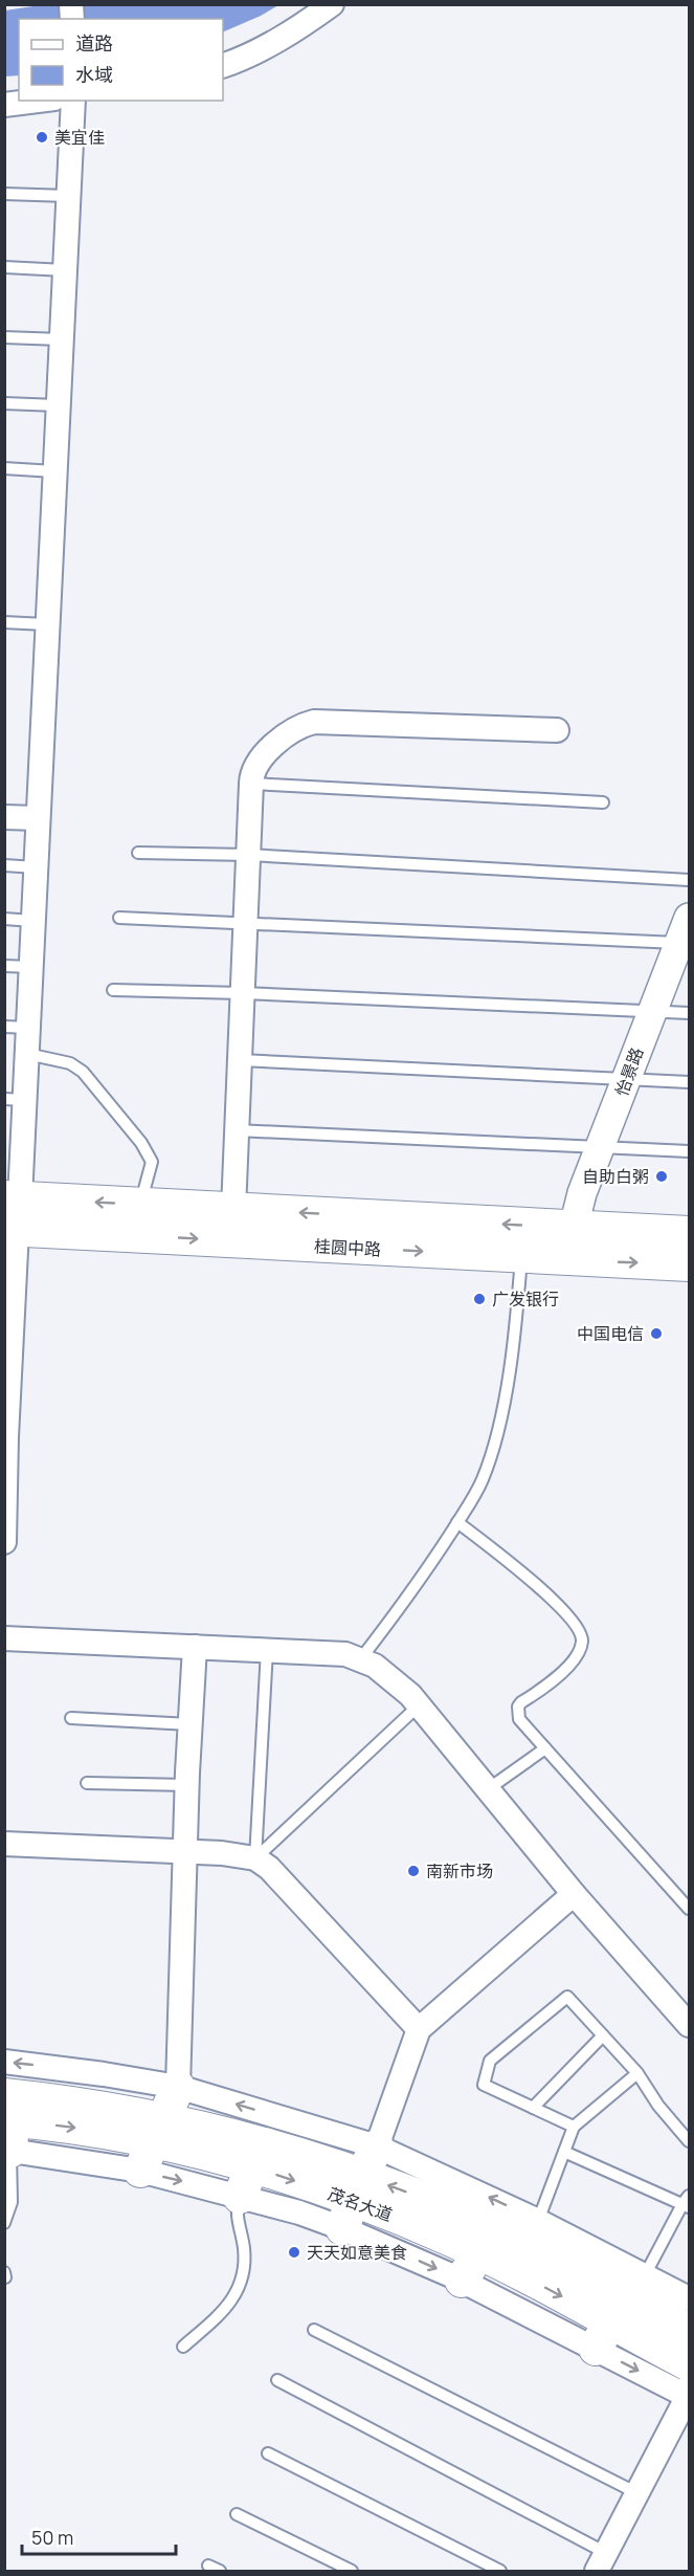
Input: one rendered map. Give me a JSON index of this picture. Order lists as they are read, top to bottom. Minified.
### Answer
{"streets":{"main road":["桂圆中路","茂名大道"],"street":["怡景路"]},"crossings":[["怡景路","桂圆中路"]],"places":["美宜佳","自助白粥","广发银行","中国电信","南新市场","天天如意美食"],"legend":["道路","水域"],"scale_bar":"50 m"}
